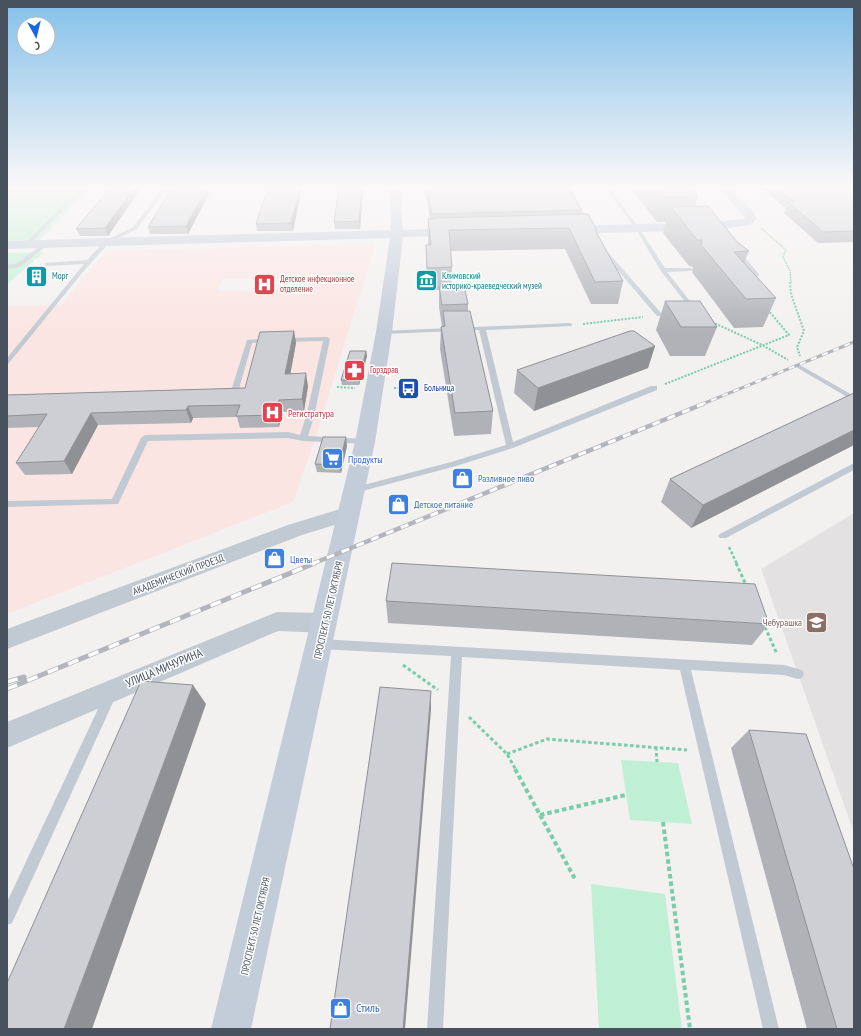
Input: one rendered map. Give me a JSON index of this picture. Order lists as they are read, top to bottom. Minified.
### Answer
{"streets":{"street":["АКАДЕМИЧЕСКИЙ ПРОЕЗД","ПРОСПЕКТ 50 ЛЕТ ОКТЯБРЯ","УЛИЦА МИЧУРИНА"]},"crossings":[["АКАДЕМИЧЕСКИЙ ПРОЕЗД","ПРОСПЕКТ 50 ЛЕТ ОКТЯБРЯ"],["ПРОСПЕКТ 50 ЛЕТ ОКТЯБРЯ","УЛИЦА МИЧУРИНА"]],"places":{"building":["Морг"],"museum":["Климовский историко-краеведческий музей"],"hospital":["Детское инфекционное отделение","Регистратура"],"pharmacy":["Горздрав"],"bus stop":["Больница"],"supermarket":["Продукты"],"shop":["Разливное пиво","Детское питание","Цветы","Стиль"],"school or university":["Чебурашка"]},"north":"bottom"}
